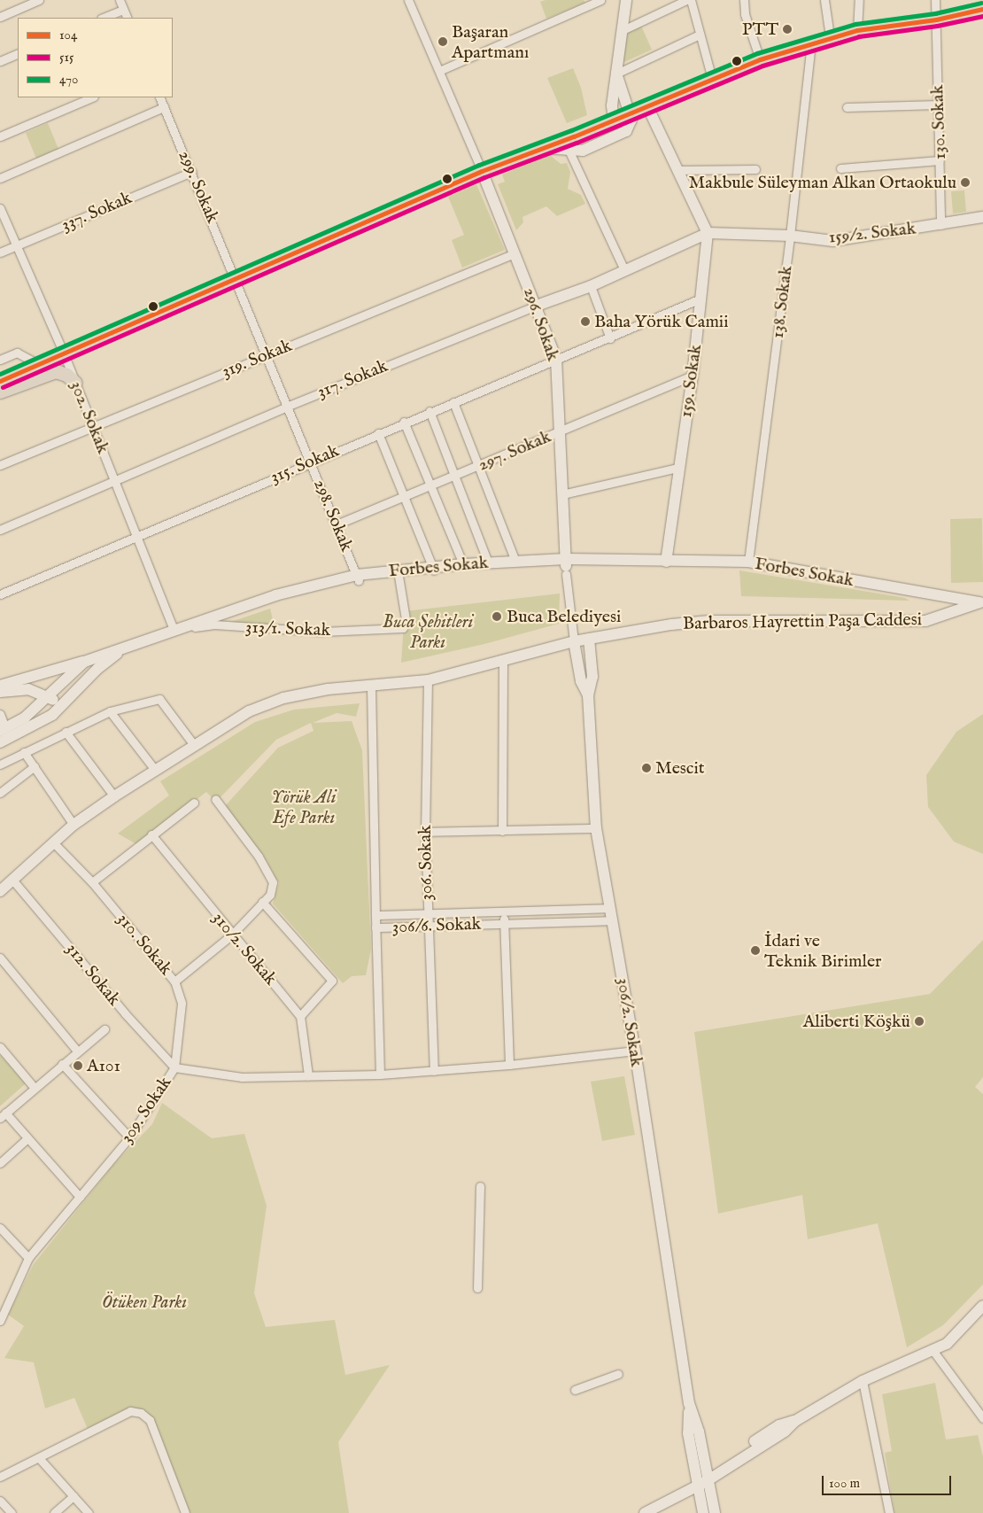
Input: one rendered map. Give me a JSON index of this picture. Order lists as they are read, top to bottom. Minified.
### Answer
{"streets":{"main road":["159/2. Sokak","296. Sokak","317. Sokak","159. Sokak","Forbes Sokak","Barbaros Hayrettin Paşa Caddesi","306/2. Sokak"],"street":["130. Sokak","299. Sokak","337. Sokak","138. Sokak","319. Sokak","302. Sokak","297. Sokak","315. Sokak","298. Sokak","313/1. Sokak","306. Sokak","306/6. Sokak","310. Sokak","310/2. Sokak","312. Sokak","309. Sokak"]},"crossings":[["130. Sokak","159/2. Sokak"],["299. Sokak","337. Sokak"],["299. Sokak","298. Sokak"],["337. Sokak","302. Sokak"],["159/2. Sokak","138. Sokak"],["159/2. Sokak","317. Sokak"],["159/2. Sokak","159. Sokak"],["138. Sokak","Forbes Sokak"],["296. Sokak","319. Sokak"],["296. Sokak","317. Sokak"],["296. Sokak","297. Sokak"],["296. Sokak","315. Sokak"],["296. Sokak","Forbes Sokak"],["319. Sokak","302. Sokak"],["319. Sokak","298. Sokak"],["317. Sokak","159. Sokak"],["317. Sokak","302. Sokak"],["317. Sokak","298. Sokak"],["159. Sokak","297. Sokak"],["159. Sokak","315. Sokak"],["159. Sokak","Forbes Sokak"],["302. Sokak","315. Sokak"],["302. Sokak","Forbes Sokak"],["302. Sokak","313/1. Sokak"],["297. Sokak","298. Sokak"],["315. Sokak","298. Sokak"],["298. Sokak","Forbes Sokak"],["Forbes Sokak","Barbaros Hayrettin Paşa Caddesi"],["Forbes Sokak","313/1. Sokak"],["Barbaros Hayrettin Paşa Caddesi","306. Sokak"],["Barbaros Hayrettin Paşa Caddesi","310. Sokak"],["Barbaros Hayrettin Paşa Caddesi","312. Sokak"],["Barbaros Hayrettin Paşa Caddesi","306/2. Sokak"],["306. Sokak","306/6. Sokak"],["306. Sokak","309. Sokak"],["306/6. Sokak","306/2. Sokak"],["310. Sokak","312. Sokak"],["310. Sokak","309. Sokak"],["312. Sokak","309. Sokak"],["306/2. Sokak","309. Sokak"]],"parks":["Buca Şehitleri Parkı","Yörük Ali Efe Parkı","Ötüken Parkı"],"places":["PTT","Başaran Apartmanı","Makbule Süleyman Alkan Ortaokulu","Baha Yörük Camii","Buca Belediyesi","Mescit","İdari ve Teknik Birimler","Aliberti Köşkü","A101"],"lines":["transit line 470","transit line 104","transit line 515"],"legend":["104","515","470"],"scale_bar":"100 m"}
